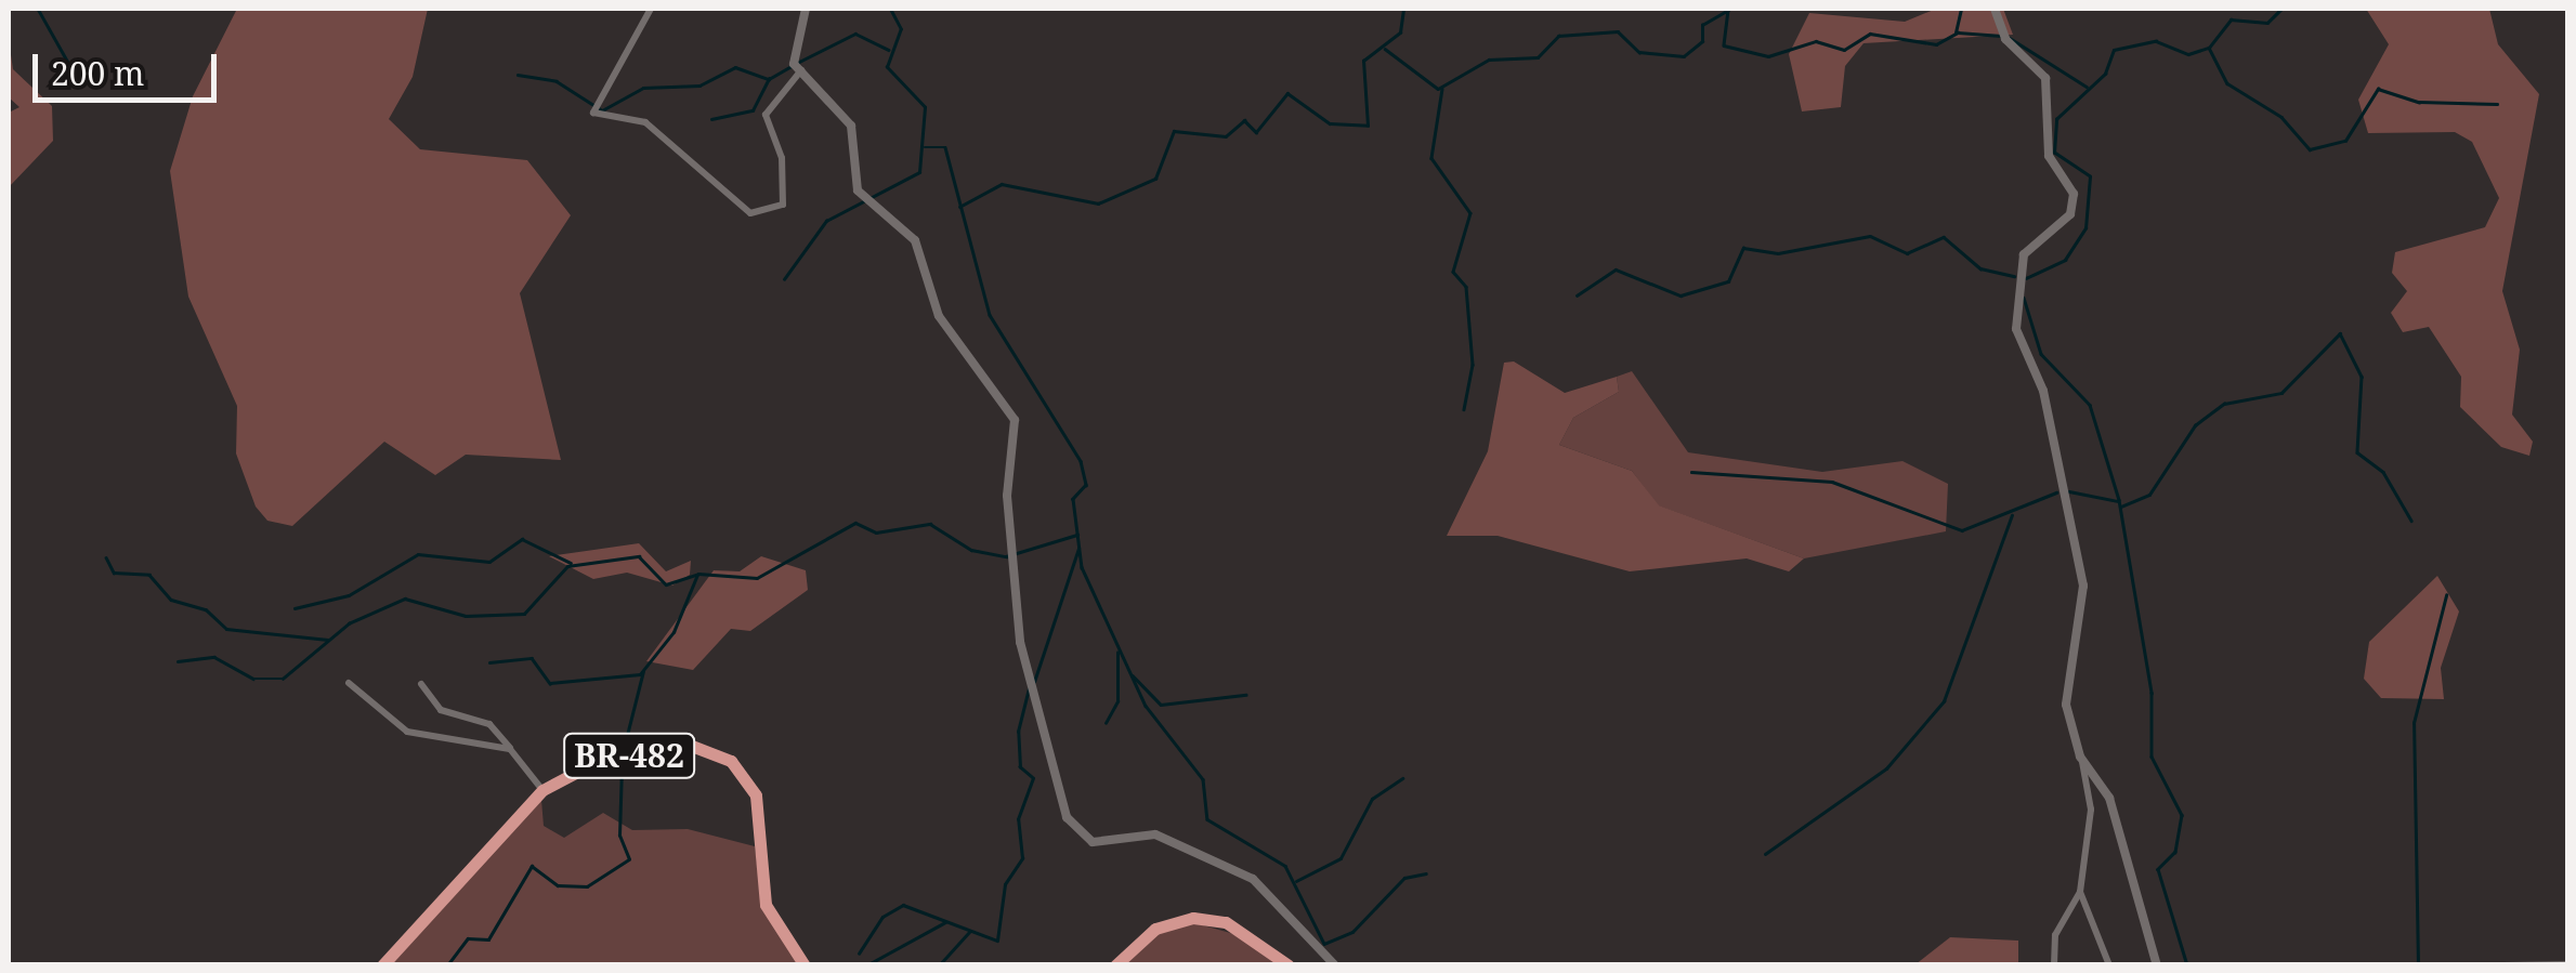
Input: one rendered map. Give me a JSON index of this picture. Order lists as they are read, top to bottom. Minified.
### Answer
{"streets":{"highway":["BR-482"]},"scale_bar":"200 m"}
